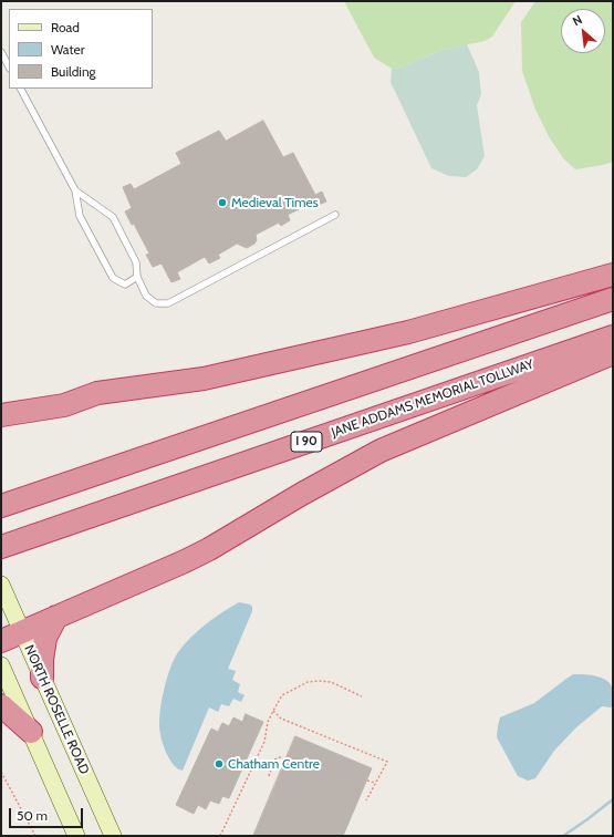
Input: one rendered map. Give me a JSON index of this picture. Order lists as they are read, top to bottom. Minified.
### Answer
{"streets":{"highway":["JANE ADDAMS MEMORIAL TOLLWAY","I 90"],"main road":["NORTH ROSELLE ROAD"]},"places":["Medieval Times","Chatham Centre"],"legend":["Road","Water","Building"],"scale_bar":"50 m","north":"top left"}
